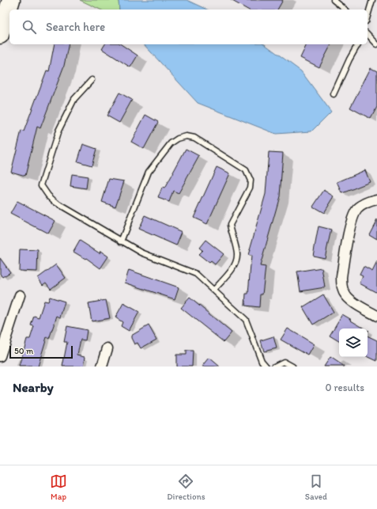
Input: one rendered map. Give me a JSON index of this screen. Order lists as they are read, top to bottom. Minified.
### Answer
{"scale_bar":"50 m","page":{"search":"Search here","scale":"50 m","heading":["Nearby","0 results"],"nav":["Map","Directions","Saved"]}}
